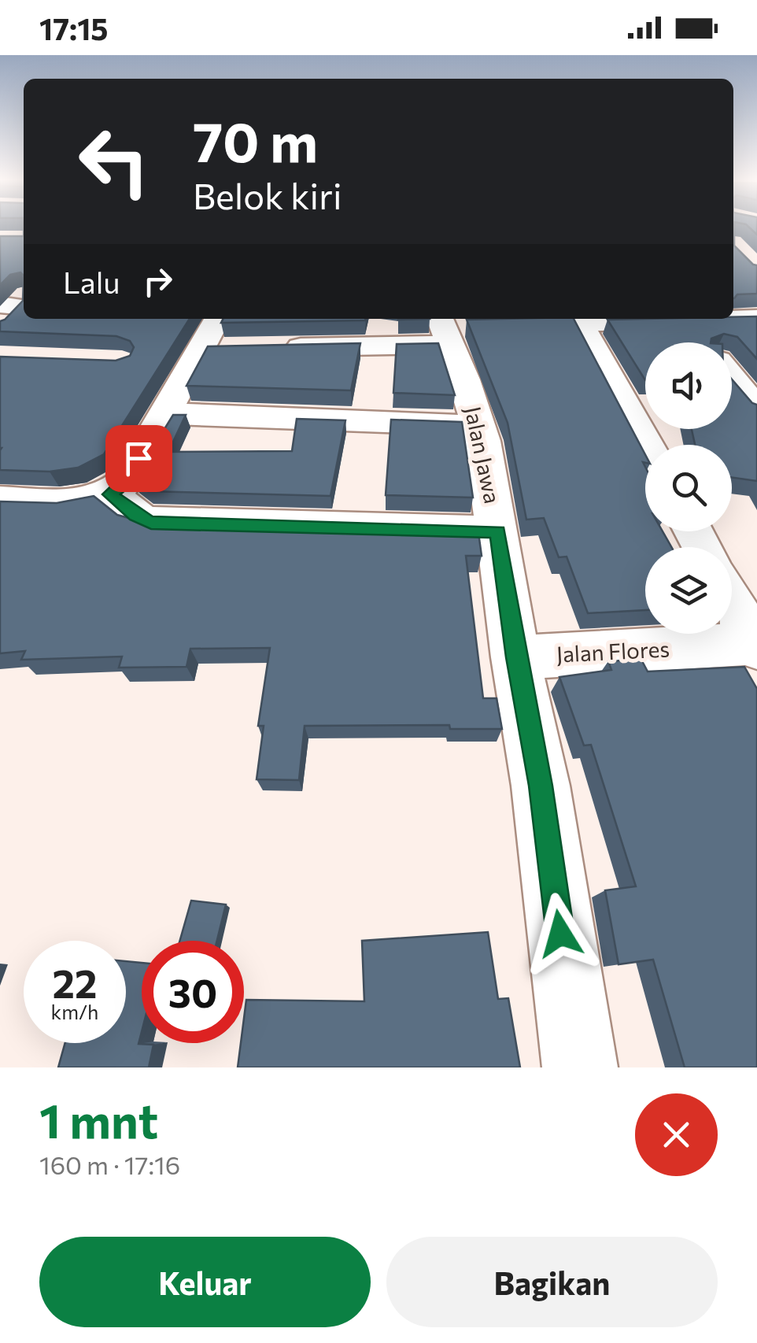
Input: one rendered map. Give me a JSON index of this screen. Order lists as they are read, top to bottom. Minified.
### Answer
{"streets":{"street":["Jalan Jawa","Jalan Flores"]},"crossings":[["Jalan Jawa","Jalan Flores"]],"page":{"status":"17:15","turn":["70 m","Belok kiri"],"then":"Lalu","speed":"22 km/h","limit":"30","heading":["1 mnt","160 m · 17:16"],"buttons":["Keluar","Bagikan"]}}
